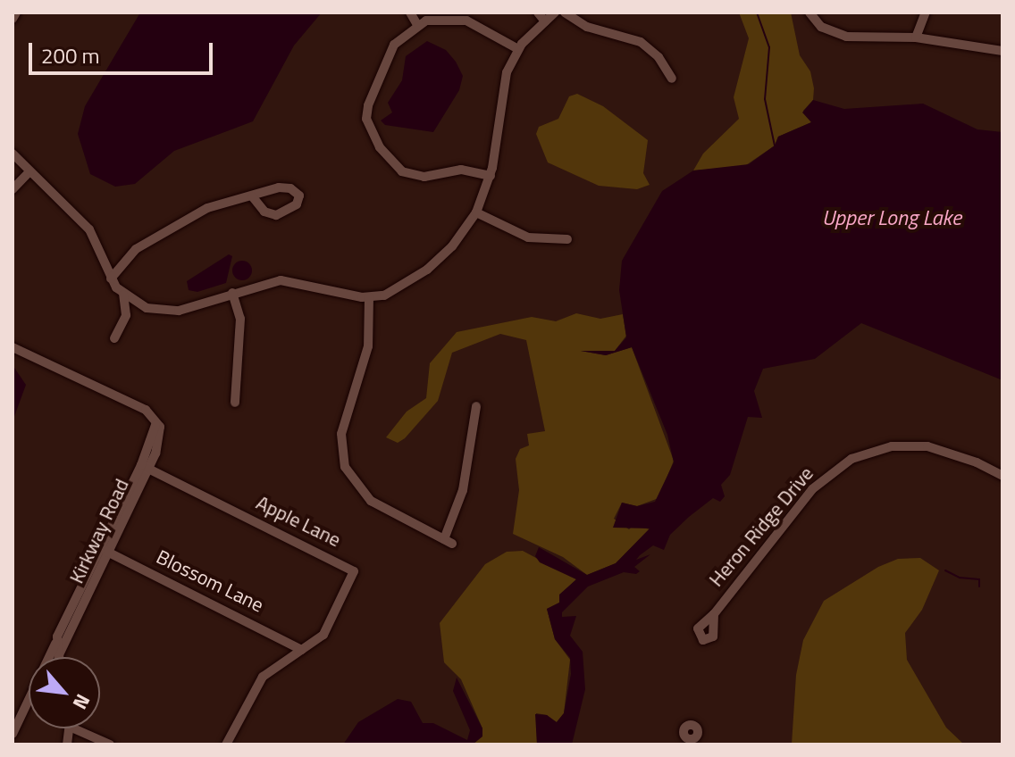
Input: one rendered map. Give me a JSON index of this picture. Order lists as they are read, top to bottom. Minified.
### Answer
{"streets":{"street":["Apple Lane","Heron Ridge Drive","Kirkway Road","Blossom Lane"]},"crossings":[["Apple Lane","Kirkway Road"],["Apple Lane","Blossom Lane"],["Kirkway Road","Blossom Lane"]],"water":["Upper Long Lake"],"scale_bar":"200 m","north":"bottom right"}
